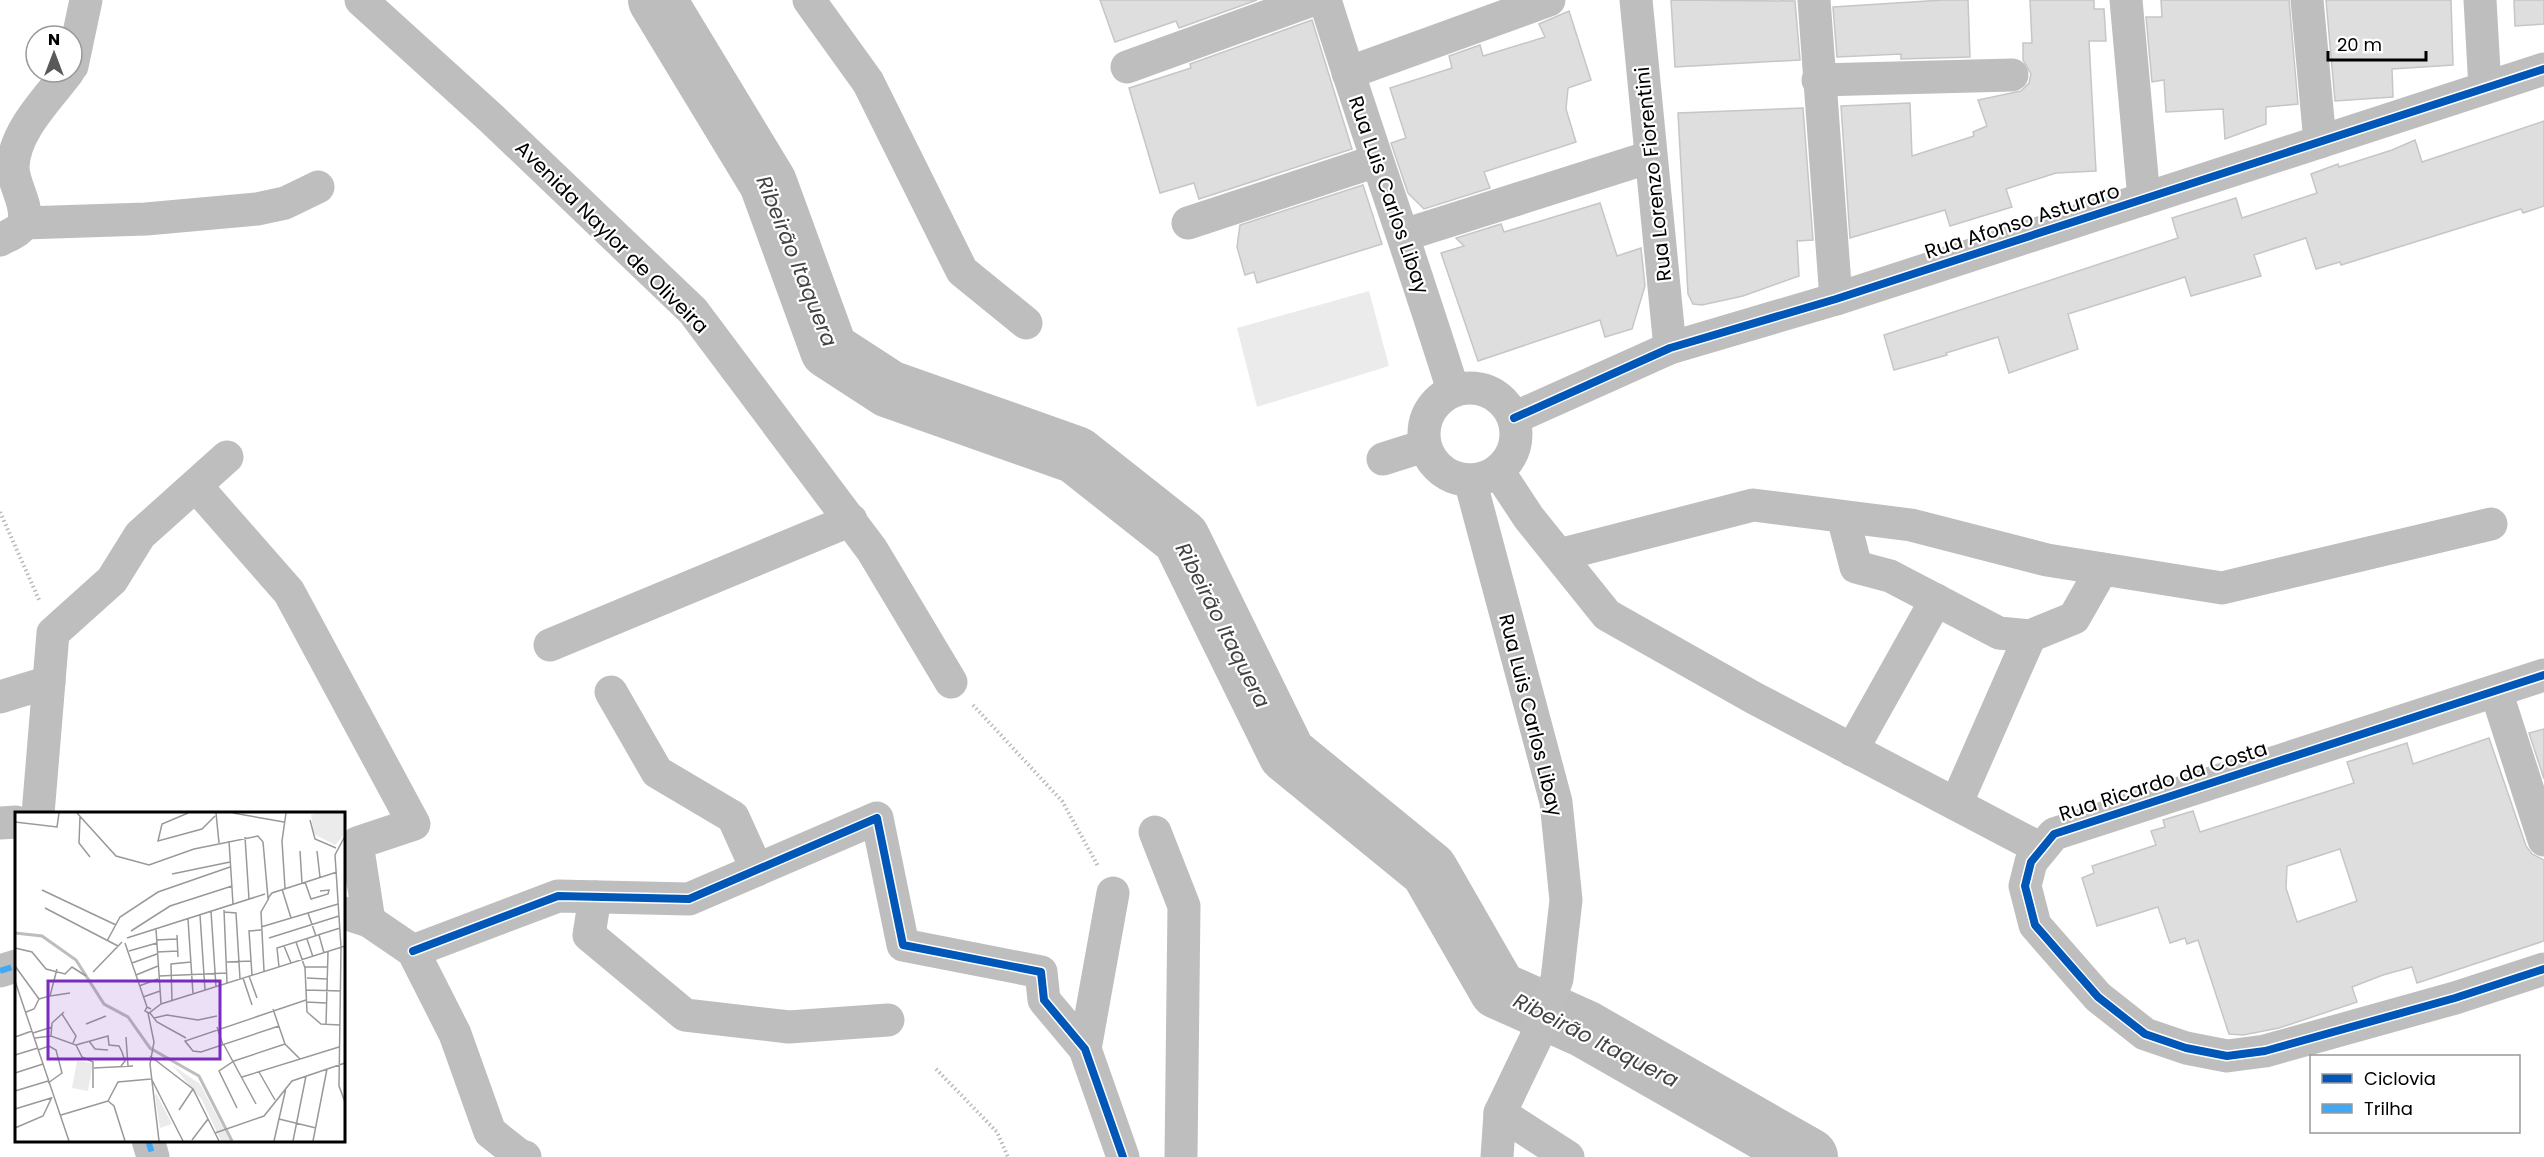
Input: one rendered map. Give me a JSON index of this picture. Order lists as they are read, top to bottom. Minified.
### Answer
{"streets":{"street":["Rua Lorenzo Fiorentini","Rua Luis Carlos Libay","Rua Afonso Asturaro","Avenida Naylor de Oliveira","Rua Ricardo da Costa"]},"crossings":[["Rua Lorenzo Fiorentini","Rua Afonso Asturaro"],["Rua Luis Carlos Libay","Rua Afonso Asturaro"]],"water":["Ribeirão Itaquera"],"legend":["Ciclovia","Trilha"],"scale_bar":"20 m","north":"top"}
